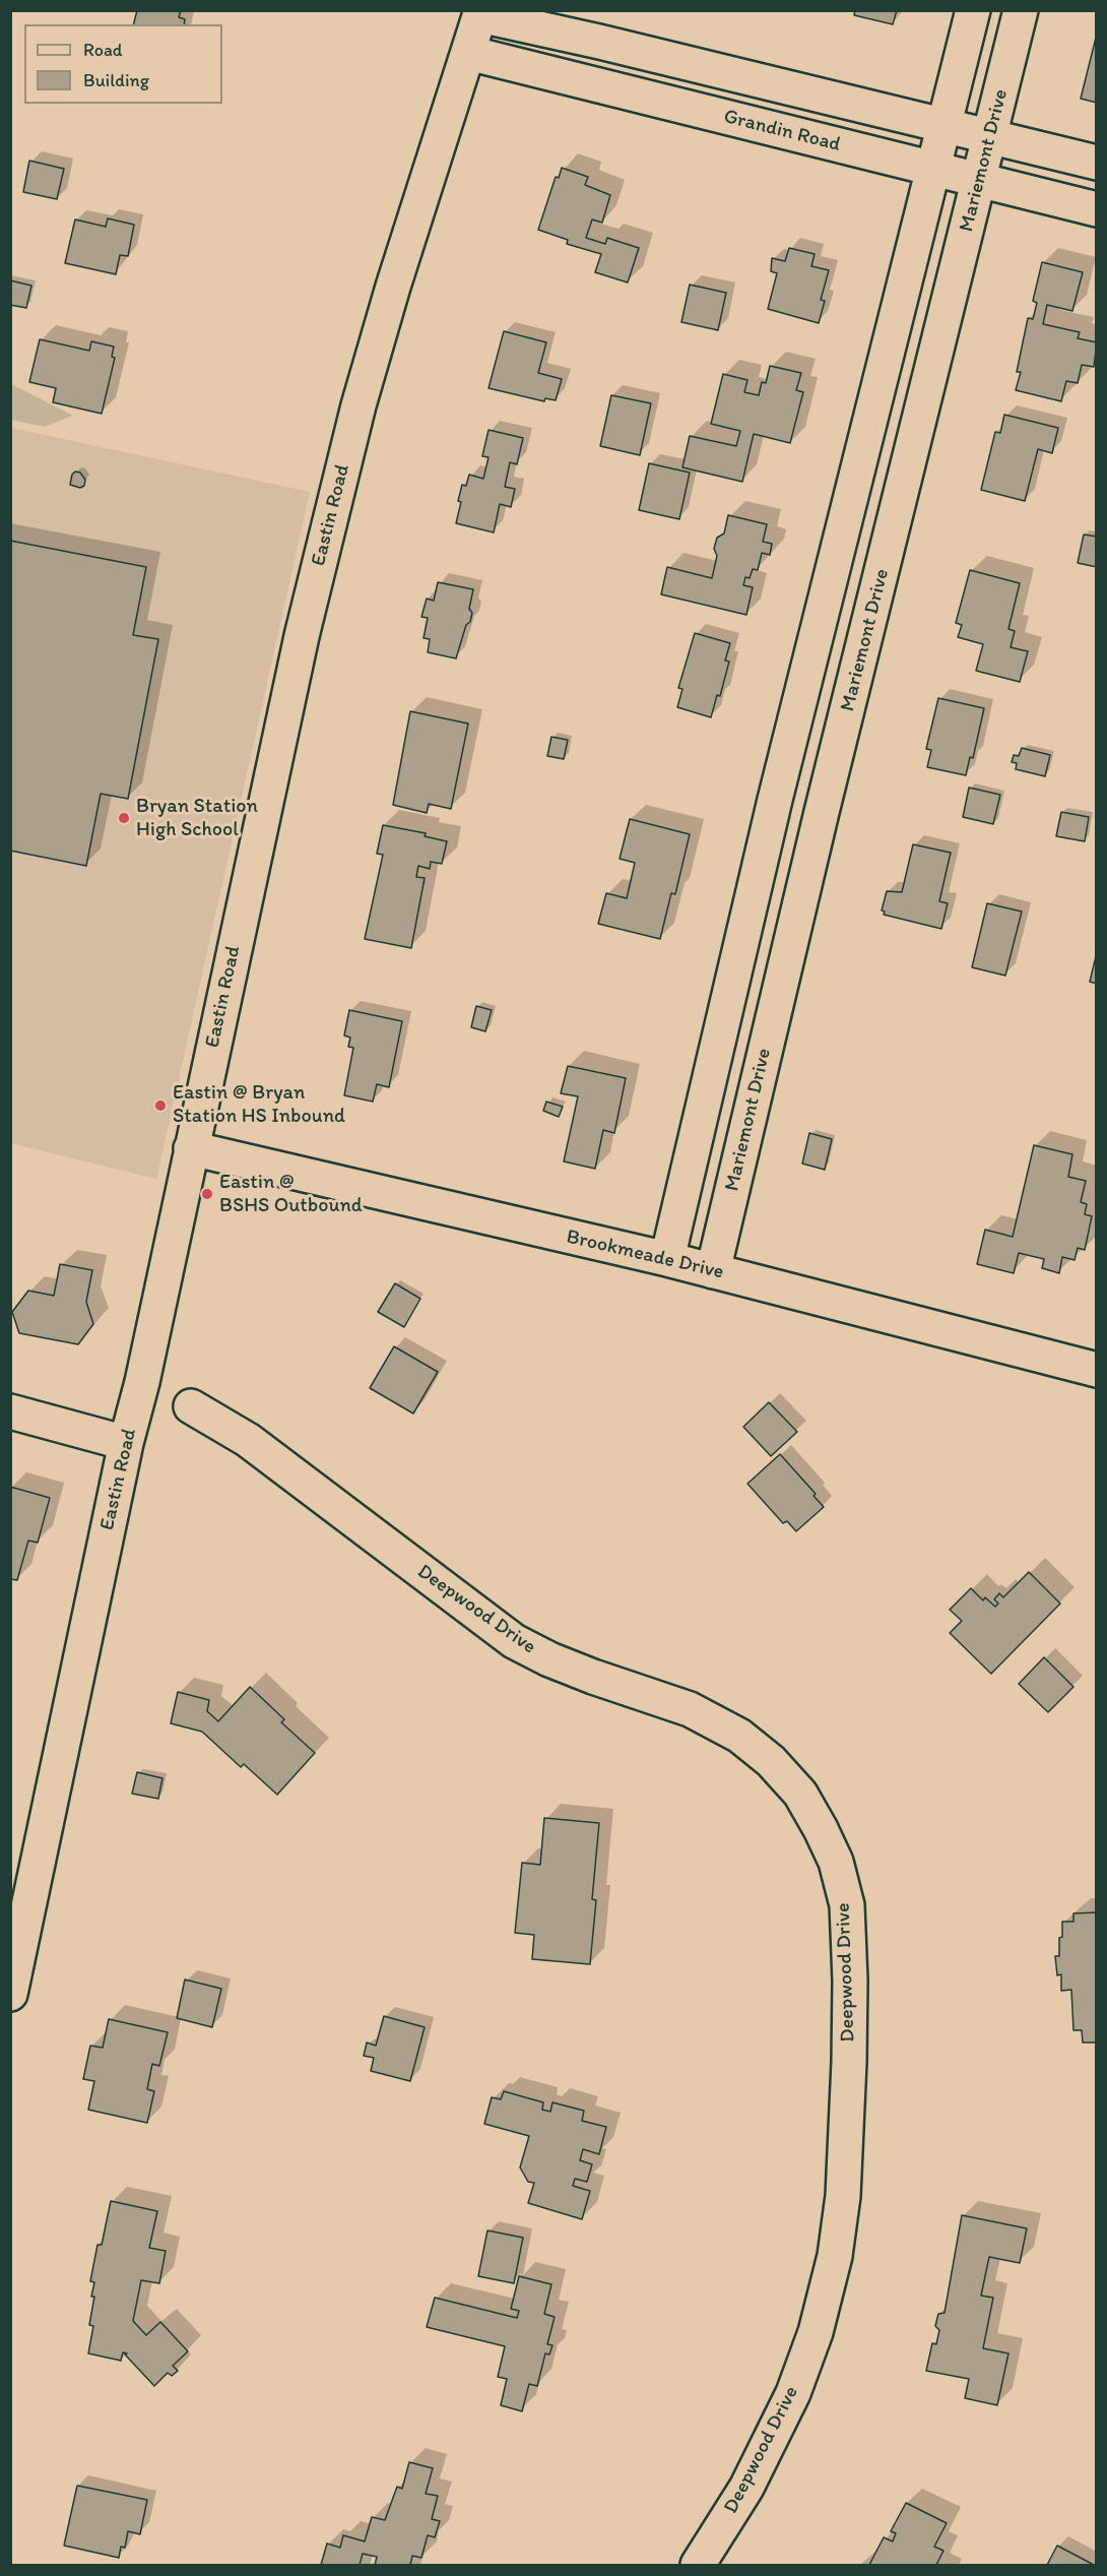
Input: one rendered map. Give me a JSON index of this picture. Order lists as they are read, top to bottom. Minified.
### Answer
{"streets":{"street":["Grandin Road","Mariemont Drive","Eastin Road","Brookmeade Drive","Deepwood Drive"]},"crossings":[["Grandin Road","Mariemont Drive"],["Grandin Road","Eastin Road"],["Mariemont Drive","Brookmeade Drive"],["Eastin Road","Brookmeade Drive"]],"places":["Bryan Station High School","Eastin @ Bryan Station HS Inbound","Eastin @ BSHS Outbound"],"legend":["Road","Building"]}
